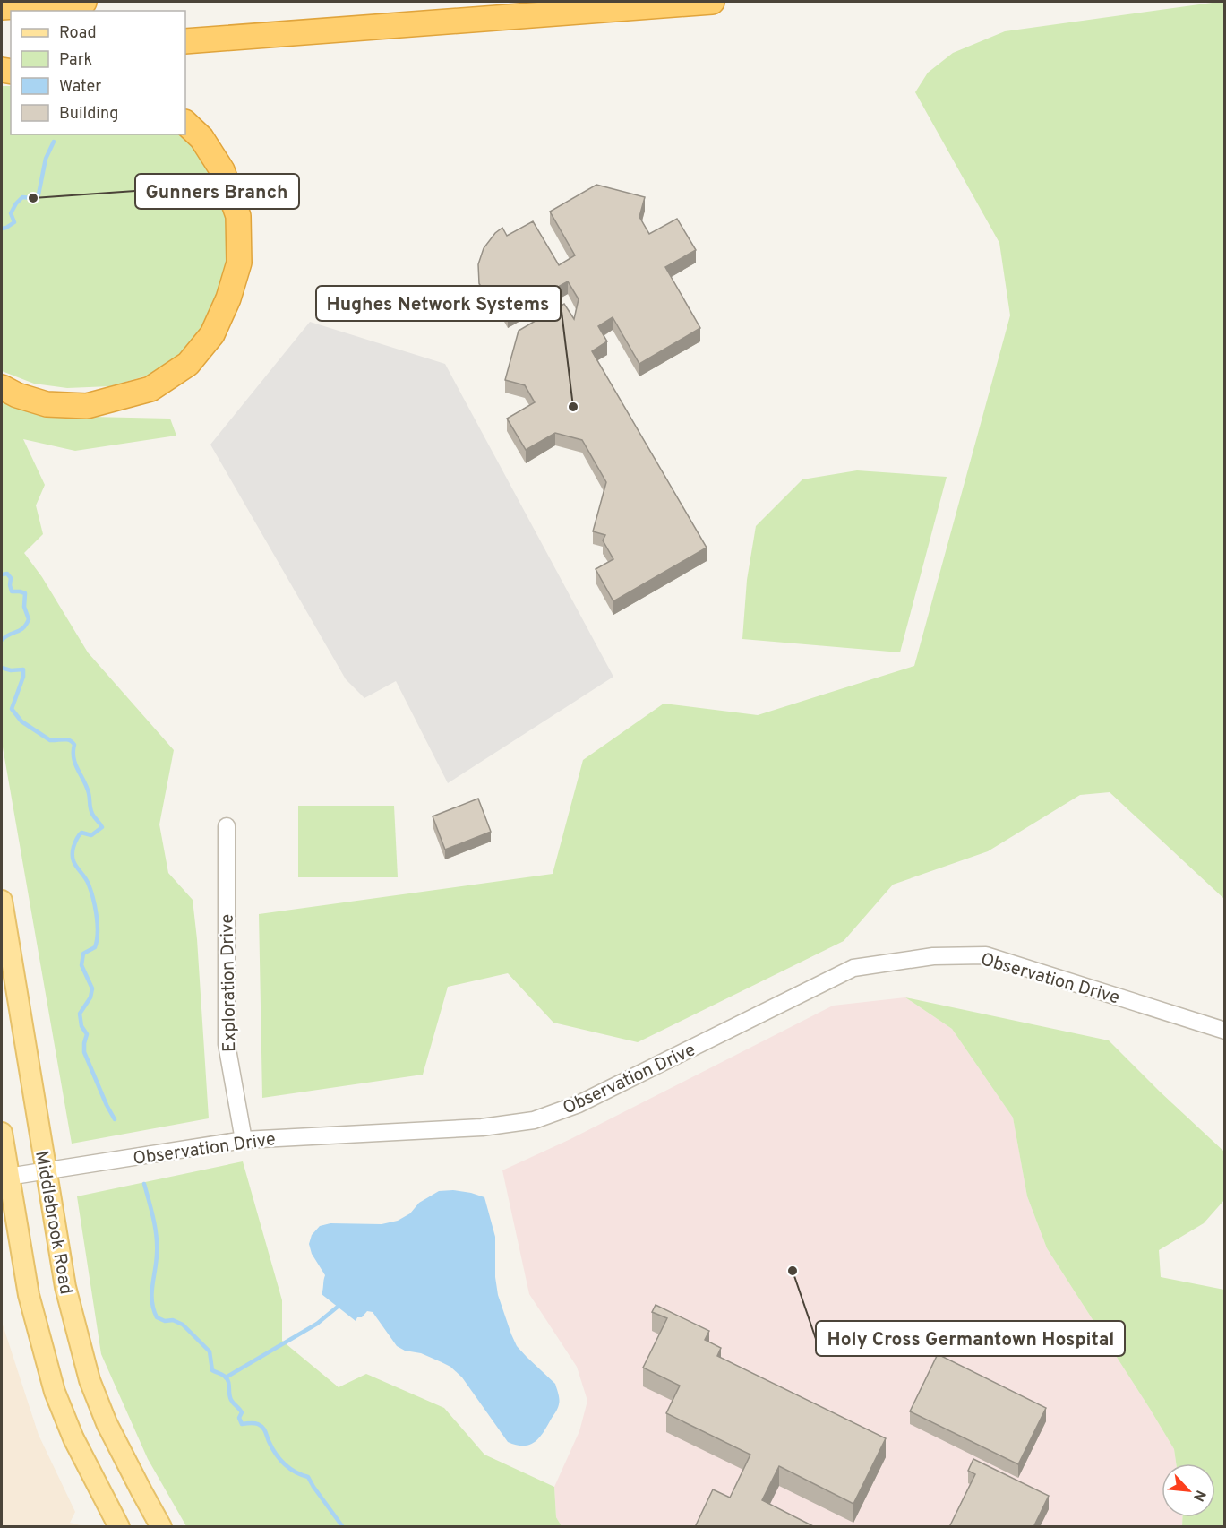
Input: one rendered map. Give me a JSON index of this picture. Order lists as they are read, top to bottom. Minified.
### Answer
{"streets":{"main road":["Middlebrook Road"],"street":["Observation Drive","Exploration Drive"]},"crossings":[["Observation Drive","Exploration Drive"],["Observation Drive","Middlebrook Road"]],"places":["Gunners Branch","Hughes Network Systems","Holy Cross Germantown Hospital"],"legend":["Road","Park","Water","Building"],"north":"bottom right"}
